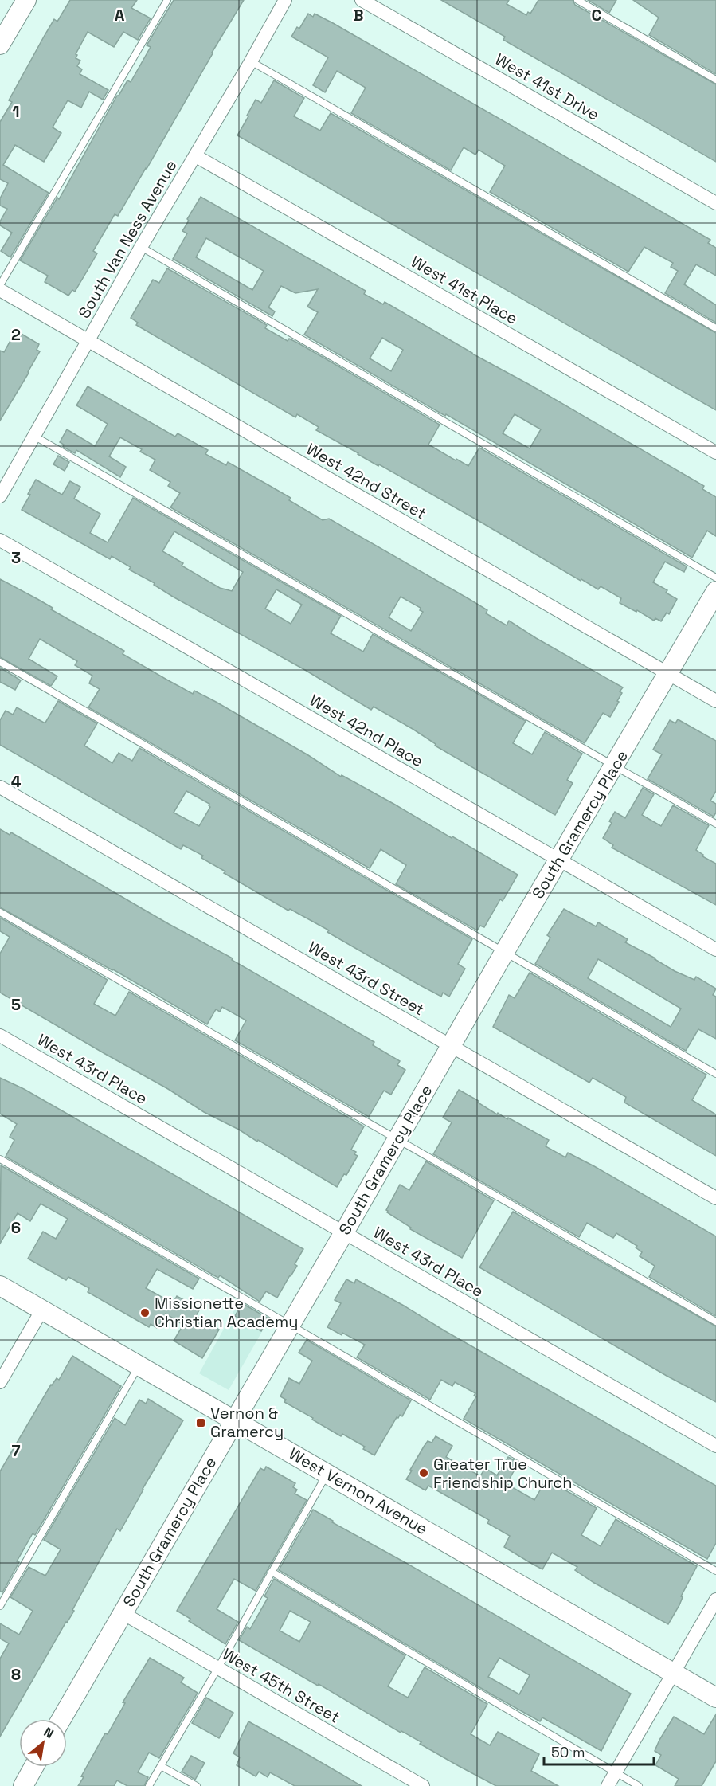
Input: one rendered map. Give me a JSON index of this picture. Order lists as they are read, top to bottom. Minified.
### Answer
{"streets":{"street":["West 41st Drive","South Van Ness Avenue","West 41st Place","West 42nd Street","West 42nd Place","South Gramercy Place","West 43rd Street","West 43rd Place","West Vernon Avenue","West 45th Street"]},"crossings":[["South Van Ness Avenue","West 41st Place"],["South Van Ness Avenue","West 42nd Street"],["West 42nd Street","South Gramercy Place"],["West 42nd Place","South Gramercy Place"],["South Gramercy Place","West 43rd Street"],["South Gramercy Place","West 43rd Place"],["South Gramercy Place","West Vernon Avenue"],["South Gramercy Place","West 45th Street"]],"places":{"other":["Missionette Christian Academy","Greater True Friendship Church"],"transit":["Vernon & Gramercy"]},"scale_bar":"50 m","north":"top right","grid":{"columns":["A","B","C"],"rows":["1","2","3","4","5","6","7","8"]}}
